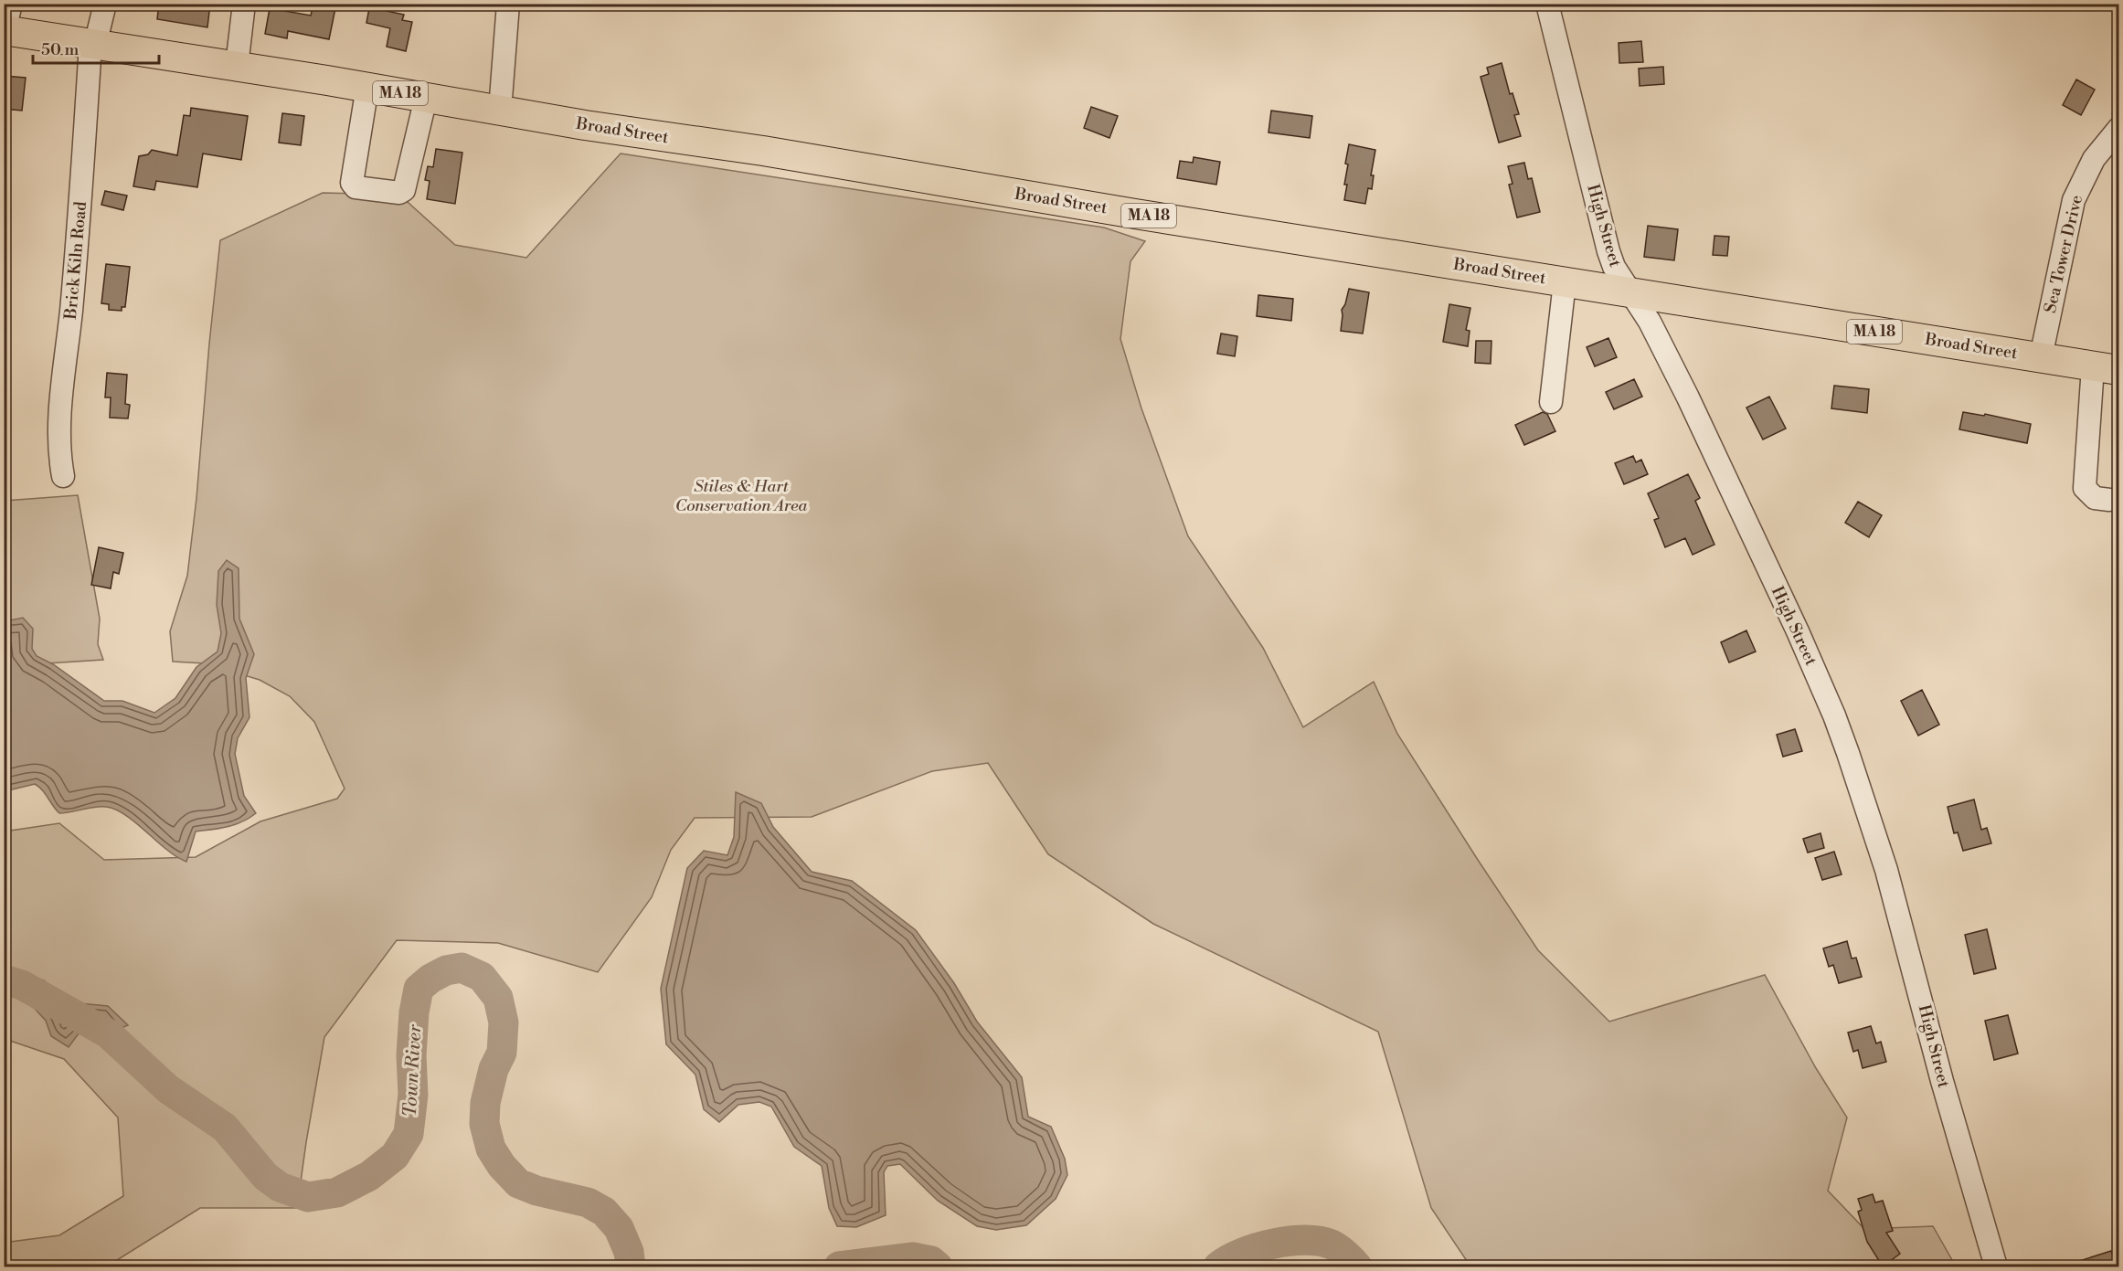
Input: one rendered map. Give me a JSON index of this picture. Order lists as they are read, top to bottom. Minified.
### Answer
{"streets":{"main road":["MA 18","Broad Street"],"street":["High Street","Sea Tower Drive","Brick Kiln Road"]},"crossings":[["Broad Street","High Street"],["Broad Street","Sea Tower Drive"],["Broad Street","Brick Kiln Road"]],"water":["Town River"],"parks":["Stiles & Hart Conservation Area"],"scale_bar":"50 m"}
